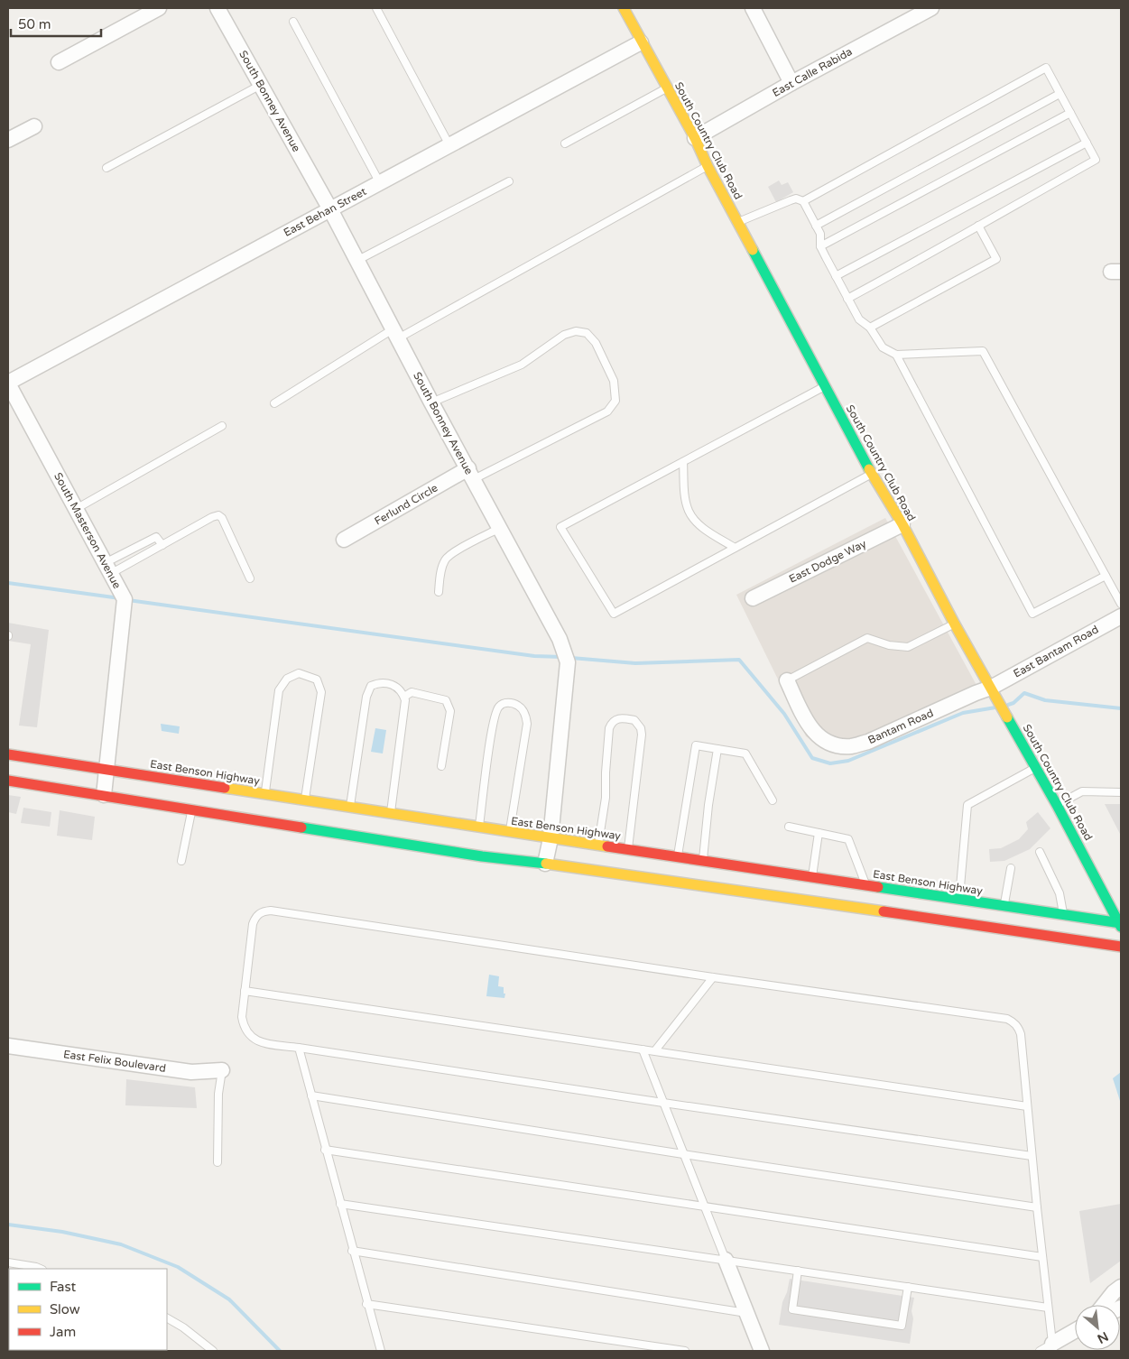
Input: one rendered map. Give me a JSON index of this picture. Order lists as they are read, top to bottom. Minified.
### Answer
{"streets":{"main road":["South Country Club Road","East Benson Highway"],"street":["East Calle Rabida","South Bonney Avenue","East Behan Street","Ferlund Circle","South Masterson Avenue","East Dodge Way","East Bantam Road","Bantam Road","East Felix Boulevard"]},"crossings":[["East Calle Rabida","South Country Club Road"],["South Bonney Avenue","East Behan Street"],["South Bonney Avenue","Ferlund Circle"],["South Bonney Avenue","East Benson Highway"],["South Country Club Road","East Behan Street"],["South Country Club Road","East Dodge Way"],["South Country Club Road","East Bantam Road"],["South Country Club Road","Bantam Road"],["South Country Club Road","East Benson Highway"],["East Behan Street","South Masterson Avenue"],["South Masterson Avenue","East Benson Highway"],["East Bantam Road","Bantam Road"]],"legend":["Fast","Slow","Jam"],"scale_bar":"50 m","north":"bottom right"}
